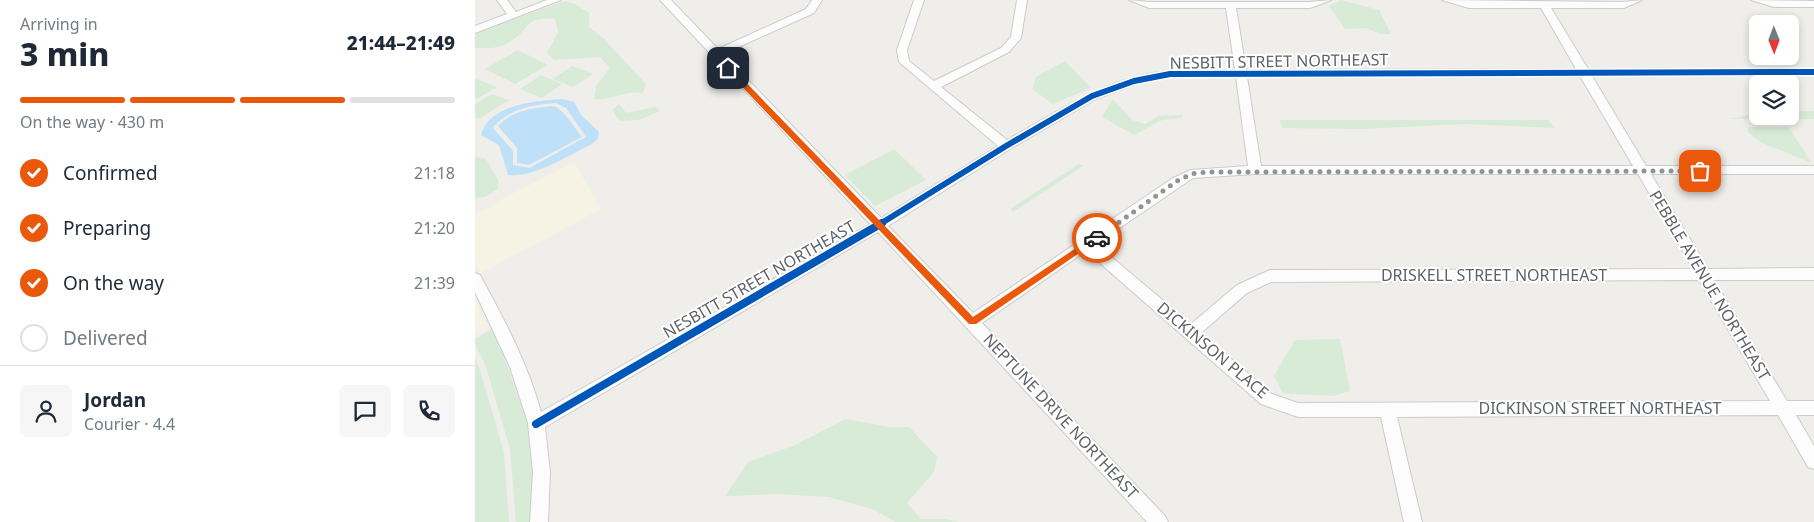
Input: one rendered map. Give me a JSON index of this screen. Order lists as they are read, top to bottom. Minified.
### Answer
{"streets":{"street":["NESBITT STREET NORTHEAST","DRISKELL STREET NORTHEAST","PEBBLE AVENUE NORTHEAST","DICKINSON PLACE","DICKINSON STREET NORTHEAST","NEPTUNE DRIVE NORTHEAST"]},"crossings":[["NESBITT STREET NORTHEAST","PEBBLE AVENUE NORTHEAST"],["NESBITT STREET NORTHEAST","NEPTUNE DRIVE NORTHEAST"],["DRISKELL STREET NORTHEAST","PEBBLE AVENUE NORTHEAST"],["DRISKELL STREET NORTHEAST","DICKINSON PLACE"],["PEBBLE AVENUE NORTHEAST","DICKINSON STREET NORTHEAST"],["DICKINSON PLACE","DICKINSON STREET NORTHEAST"]],"north":"bottom","page":{"heading":["3 min","Arriving in","21:44–21:49"],"panel":["Jordan","Courier · 4.4"],"bar":"On the way · 430 m","list":[["Confirmed","21:18"],["Preparing","21:20"],["On the way","21:39"],"Delivered"]}}
